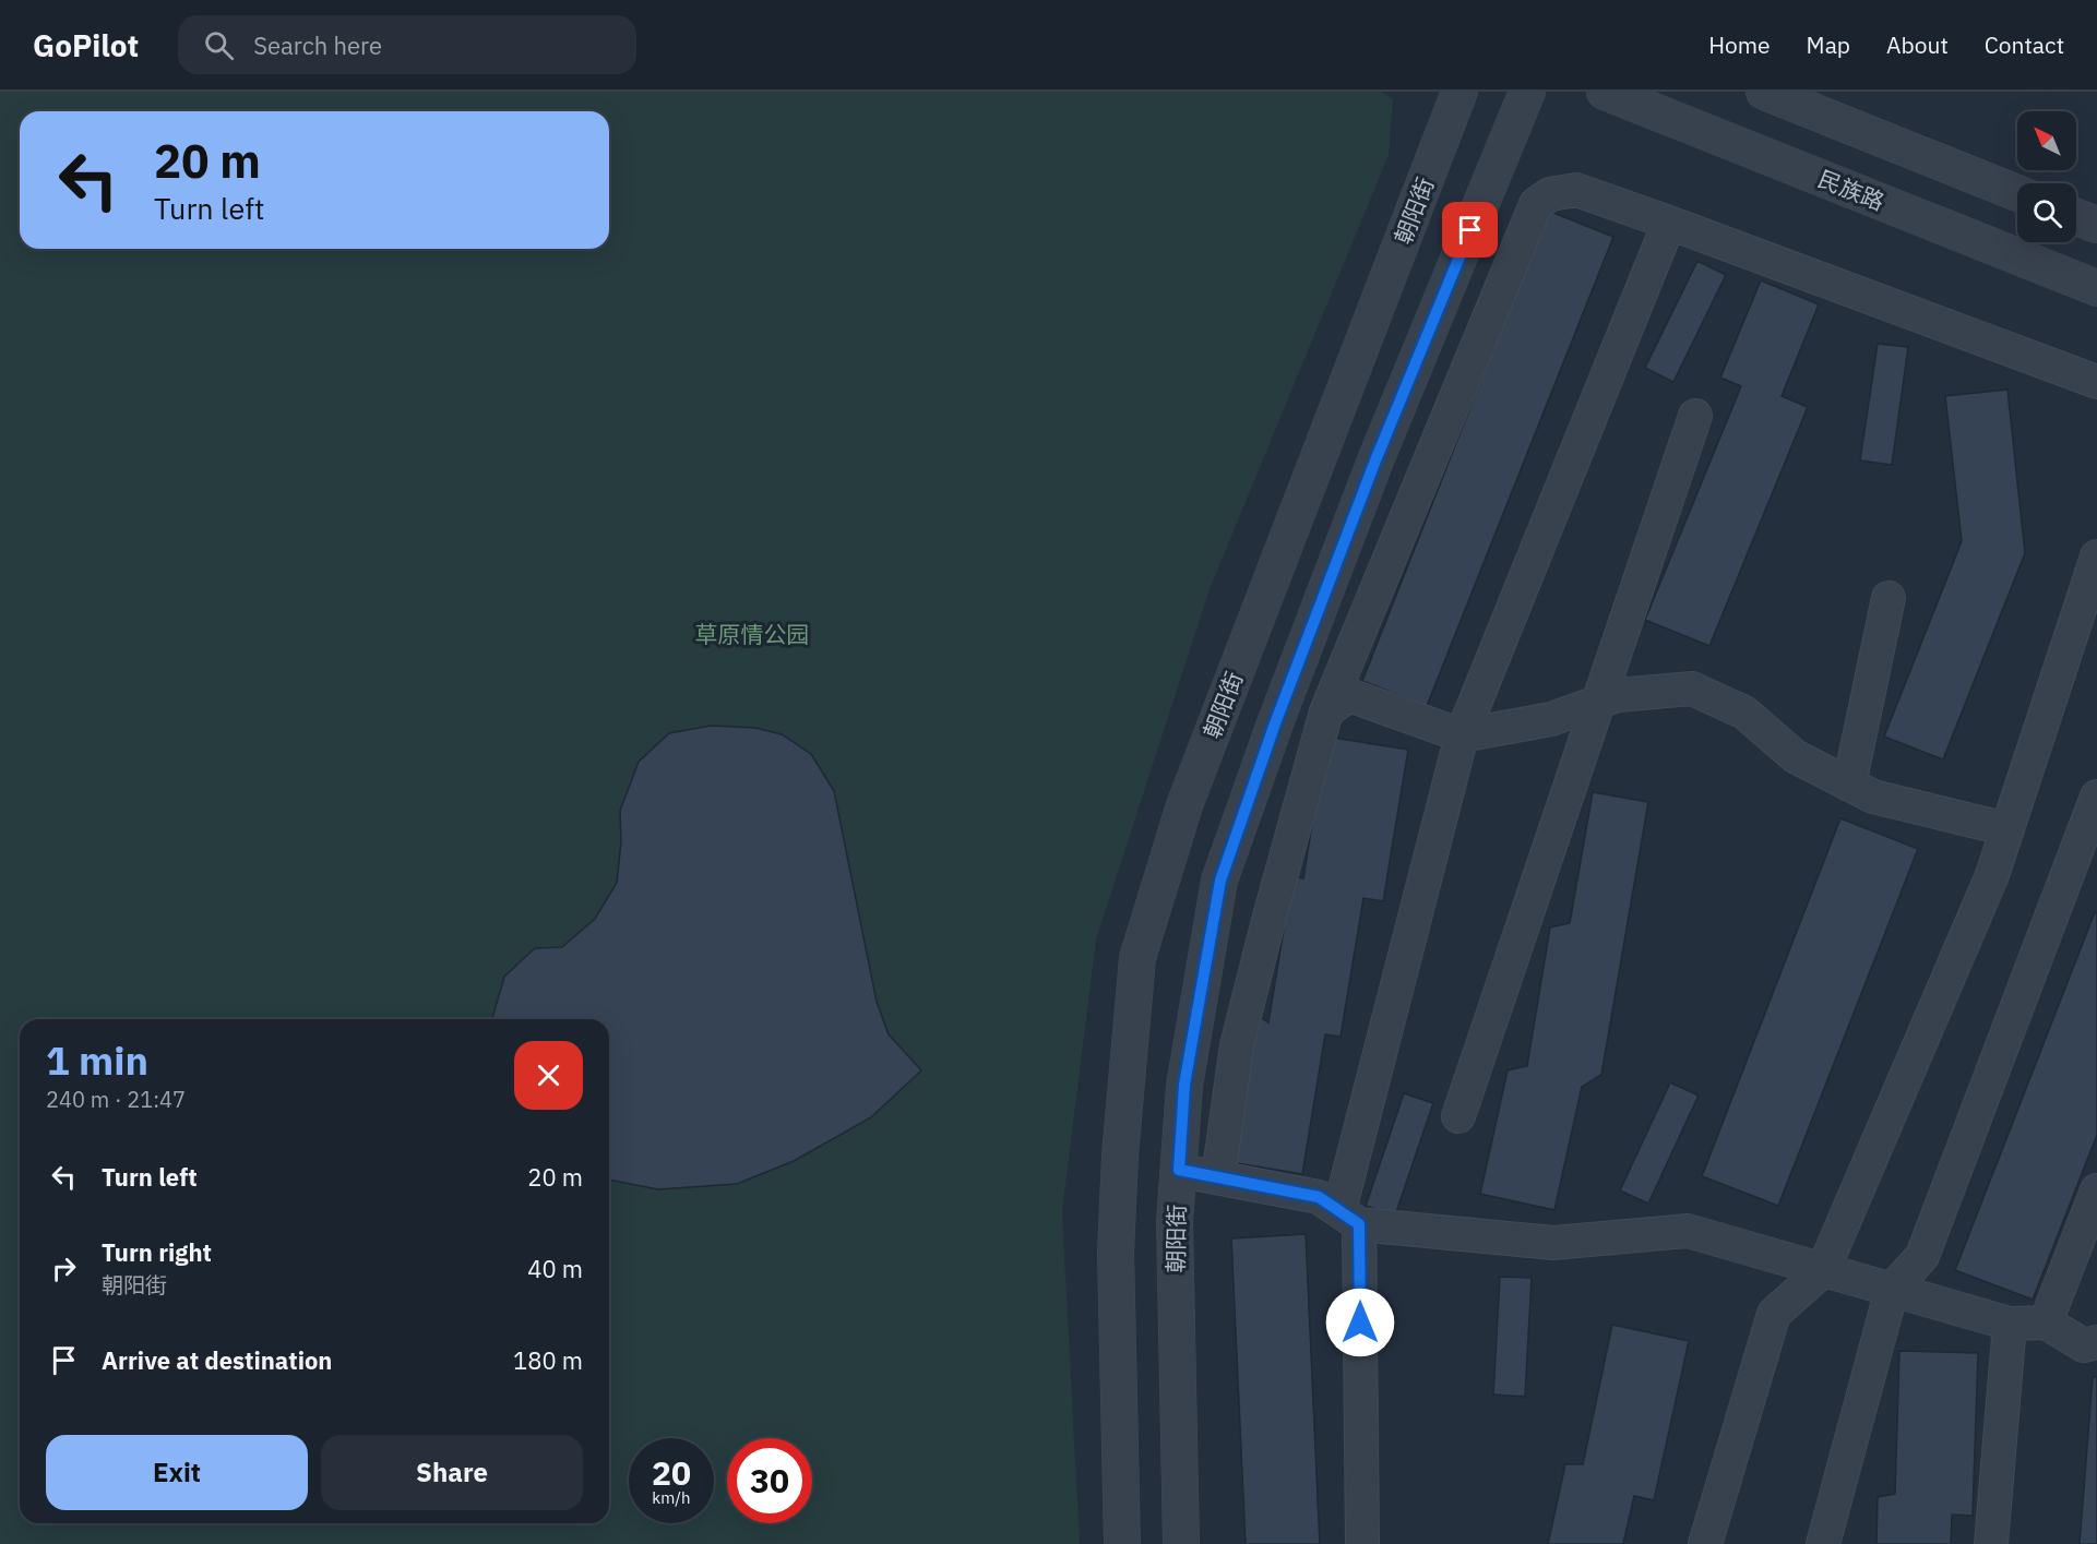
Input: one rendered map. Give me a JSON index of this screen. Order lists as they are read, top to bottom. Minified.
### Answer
{"streets":{"street":["民族路","朝阳街"]},"parks":["草原情公园"],"north":"top left","page":{"header":"GoPilot","search":"Search here","nav":["Home","Map","About","Contact"],"turn":["20 m","Turn left"],"heading":["1 min","240 m · 21:47"],"list":[{"name":"Turn left","value":"20 m"},{"name":"Turn right","note":"朝阳街","value":"40 m"},{"name":"Arrive at destination","value":"180 m"}],"buttons":["Exit","Share"],"speed":"20 km/h","limit":"30"}}
